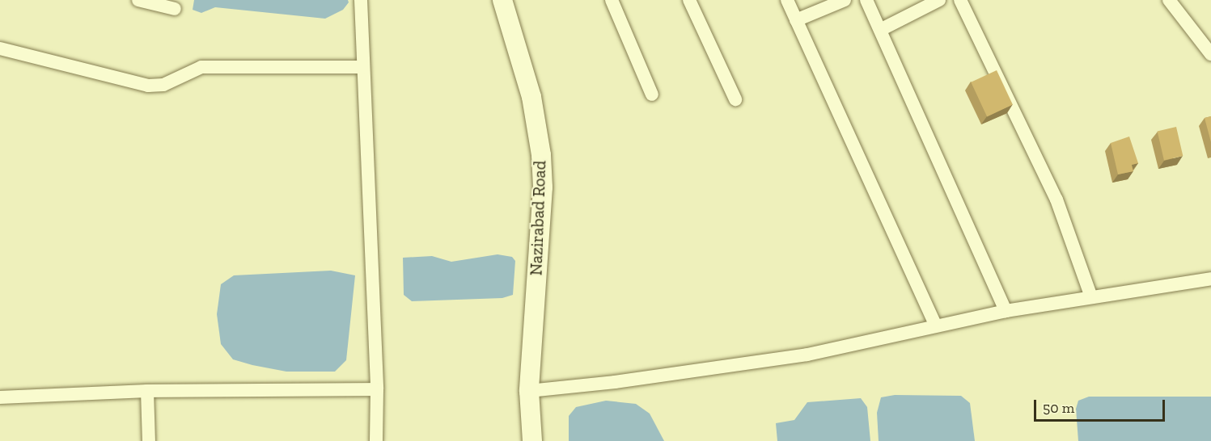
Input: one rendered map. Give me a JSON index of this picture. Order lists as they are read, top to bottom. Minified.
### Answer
{"streets":{"main road":["Nazirabad Road"]},"scale_bar":"50 m"}
